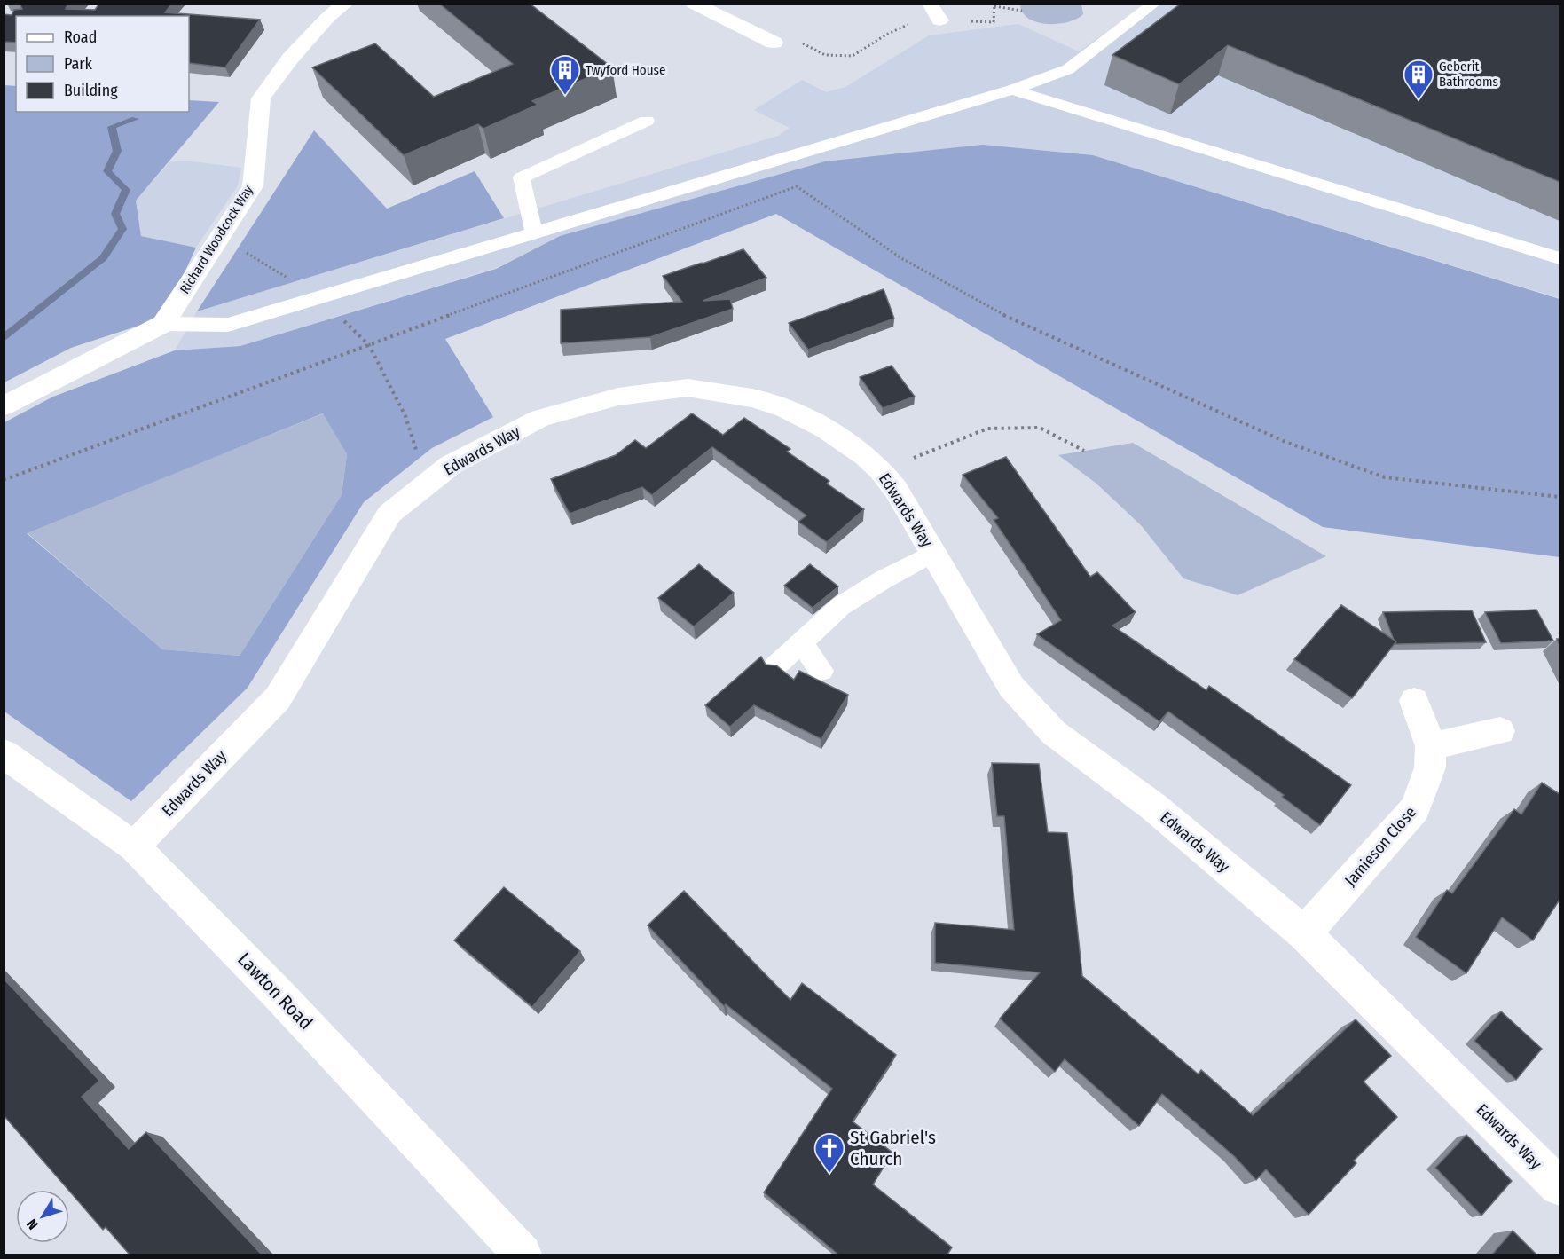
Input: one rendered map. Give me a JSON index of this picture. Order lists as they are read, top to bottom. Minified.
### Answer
{"streets":{"street":["Richard Woodcock Way","Edwards Way","Jamieson Close","Lawton Road"]},"crossings":[["Edwards Way","Jamieson Close"],["Edwards Way","Lawton Road"]],"places":{"building":["Twyford House","Geberit Bathrooms"],"church":["St Gabriel's Church"]},"legend":["Road","Park","Building"],"north":"bottom left"}
